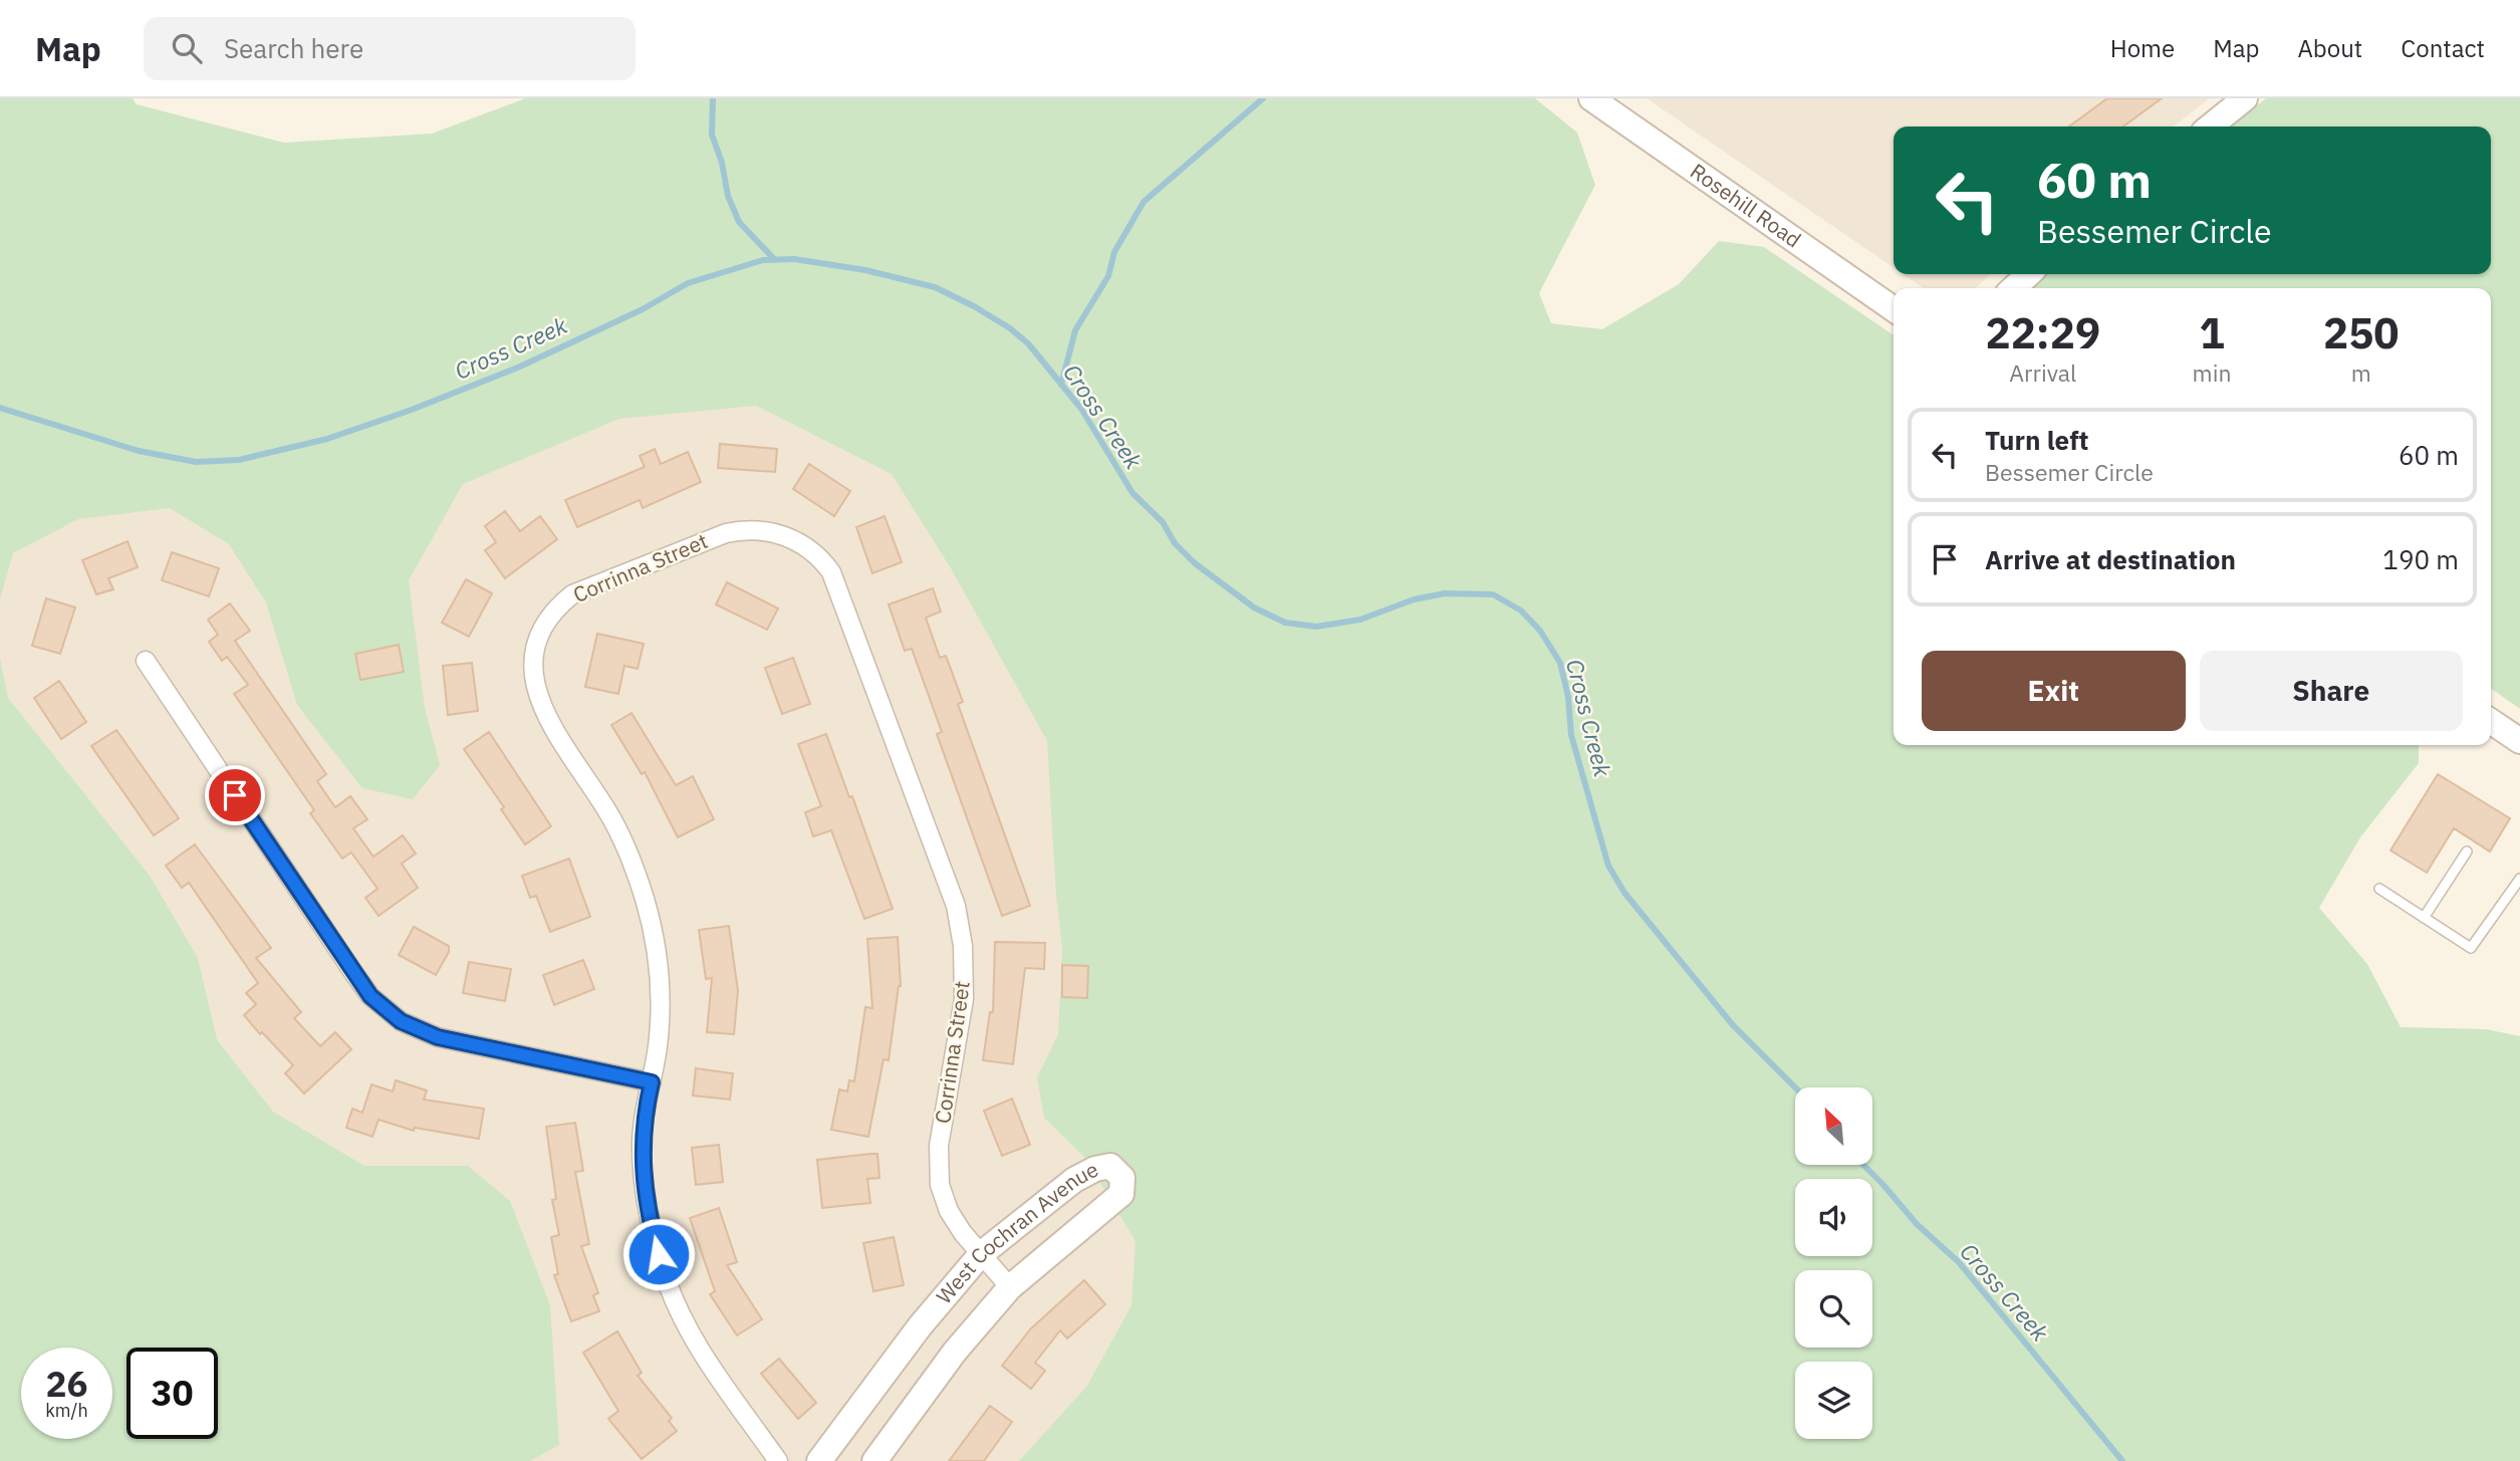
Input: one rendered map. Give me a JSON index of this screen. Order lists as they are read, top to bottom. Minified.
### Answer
{"streets":{"street":["Rosehill Road","Corrinna Street","West Cochran Avenue"]},"crossings":[["Corrinna Street","West Cochran Avenue"]],"water":["Cross Creek"],"north":"top left","page":{"header":"Map","search":"Search here","nav":["Home","Map","About","Contact"],"turn":["60 m","Bessemer Circle"],"eta":["22:29","Arrival","1","min","250","m"],"list":[{"name":"Turn left","note":"Bessemer Circle","value":"60 m"},{"name":"Arrive at destination","value":"190 m"}],"buttons":["Exit","Share"],"speed":"26 km/h","limit":"30"}}
